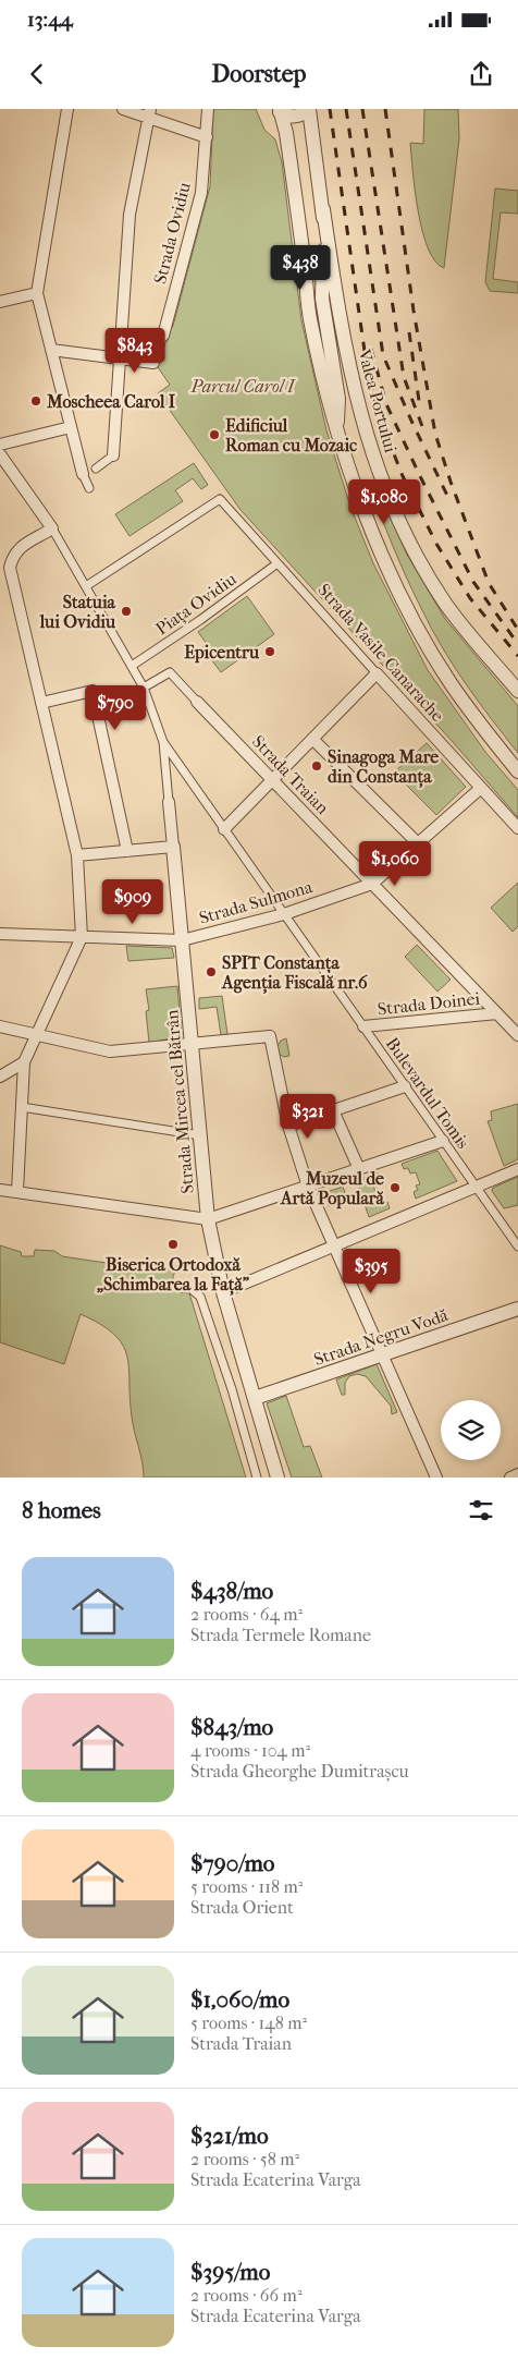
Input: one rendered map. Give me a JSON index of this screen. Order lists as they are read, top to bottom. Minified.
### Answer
{"streets":{"street":["Strada Ovidiu","Valea Portului","Piața Ovidiu","Strada Vasile Canarache","Strada Traian","Strada Sulmona","Strada Doinei","Bulevardul Tomis","Strada Mircea cel Bătrân","Strada Negru Vodă"]},"crossings":[["Piața Ovidiu","Strada Vasile Canarache"],["Piața Ovidiu","Strada Mircea cel Bătrân"],["Strada Vasile Canarache","Strada Sulmona"],["Strada Vasile Canarache","Strada Mircea cel Bătrân"],["Strada Traian","Strada Sulmona"],["Strada Traian","Strada Doinei"],["Strada Sulmona","Bulevardul Tomis"],["Strada Sulmona","Strada Mircea cel Bătrân"],["Strada Doinei","Bulevardul Tomis"],["Bulevardul Tomis","Strada Mircea cel Bătrân"],["Strada Mircea cel Bătrân","Strada Negru Vodă"]],"parks":["Parcul Carol I"],"places":["Moscheea Carol I","Edificiul Roman cu Mozaic","Statuia lui Ovidiu","Epicentru","Sinagoga Mare din Constanța","SPIT Constanța Agenția Fiscală nr.6","Muzeul de Artă Populară","Biserica Ortodoxă „Schimbarea la Față”"],"page":{"status":"13:44","header":"Doorstep","price":["$438","$843","$1,080","$790","$1,060","$909","$321","$395"],"heading":"8 homes","list":[{"name":"$438/mo","note":"2 rooms · 64 m² · Strada Termele Romane"},{"name":"$843/mo","note":"4 rooms · 104 m² · Strada Gheorghe Dumitrașcu"},{"name":"$790/mo","note":"5 rooms · 118 m² · Strada Orient"},{"name":"$1,060/mo","note":"5 rooms · 148 m² · Strada Traian"},{"name":"$321/mo","note":"2 rooms · 58 m² · Strada Ecaterina Varga"},{"name":"$395/mo","note":"2 rooms · 66 m² · Strada Ecaterina Varga"}]}}
